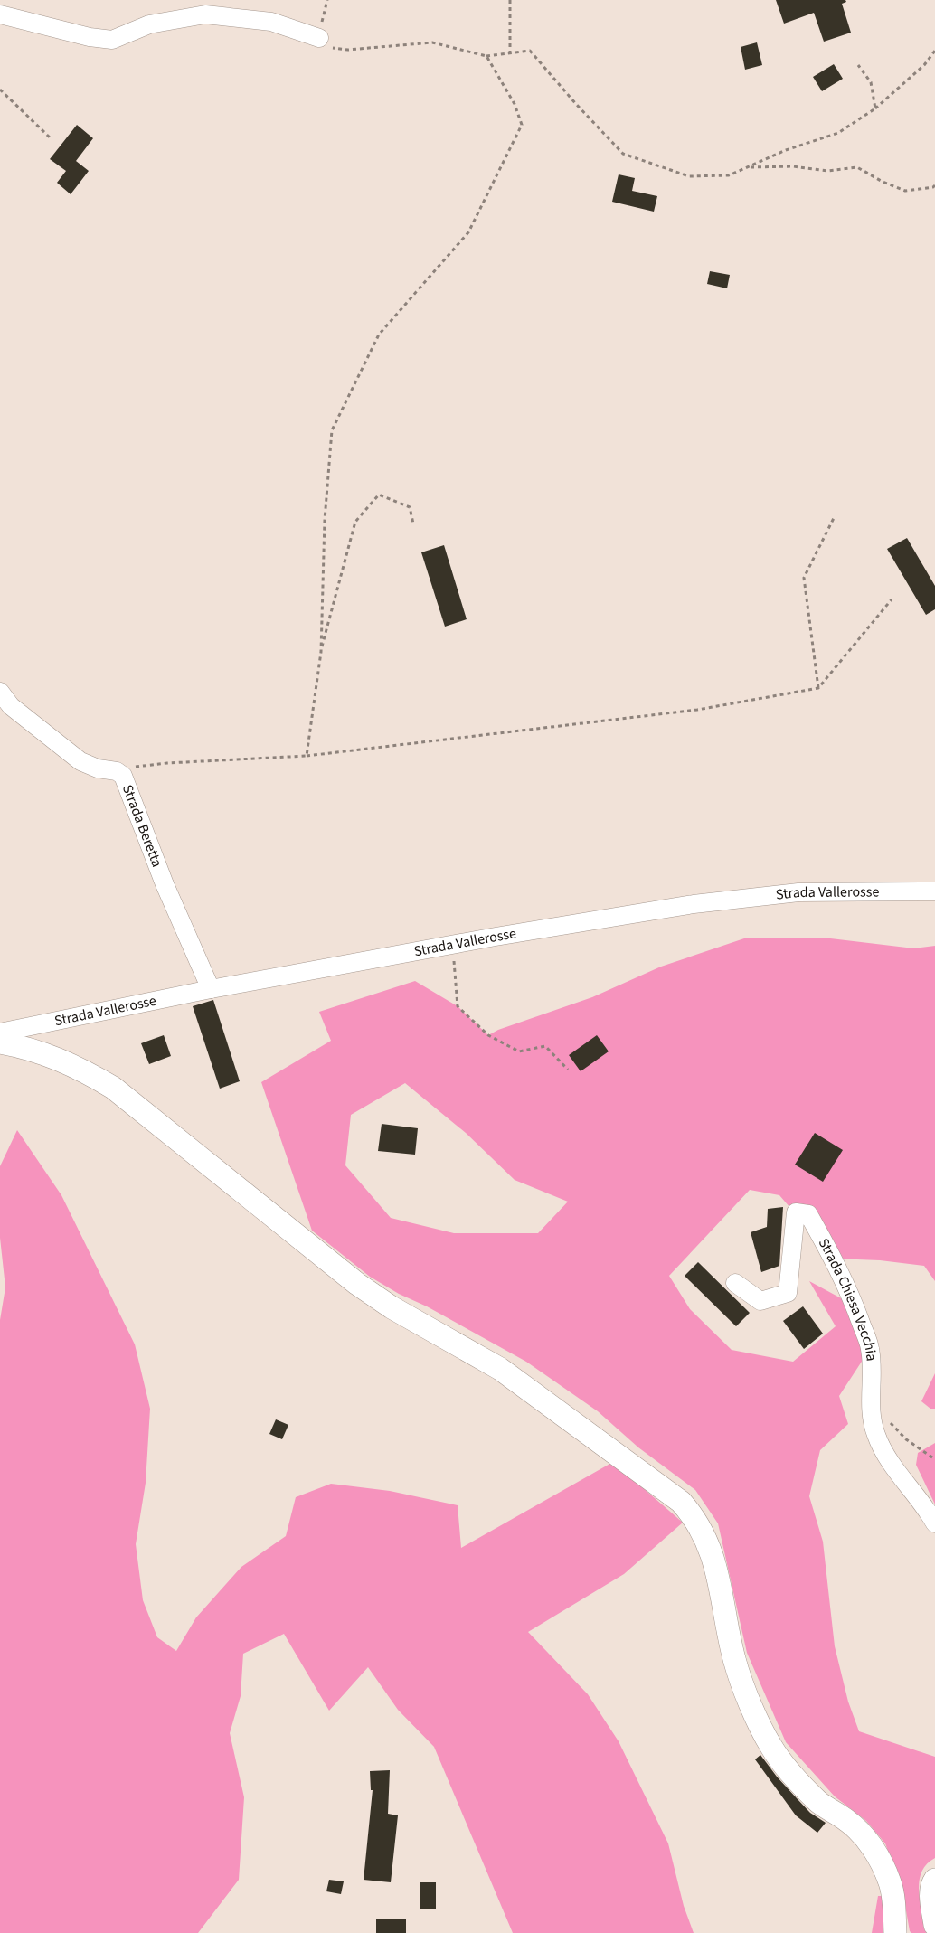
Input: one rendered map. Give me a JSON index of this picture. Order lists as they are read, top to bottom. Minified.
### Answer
{"streets":{"street":["Strada Beretta","Strada Vallerosse","Strada Chiesa Vecchia"]},"crossings":[["Strada Beretta","Strada Vallerosse"]]}
